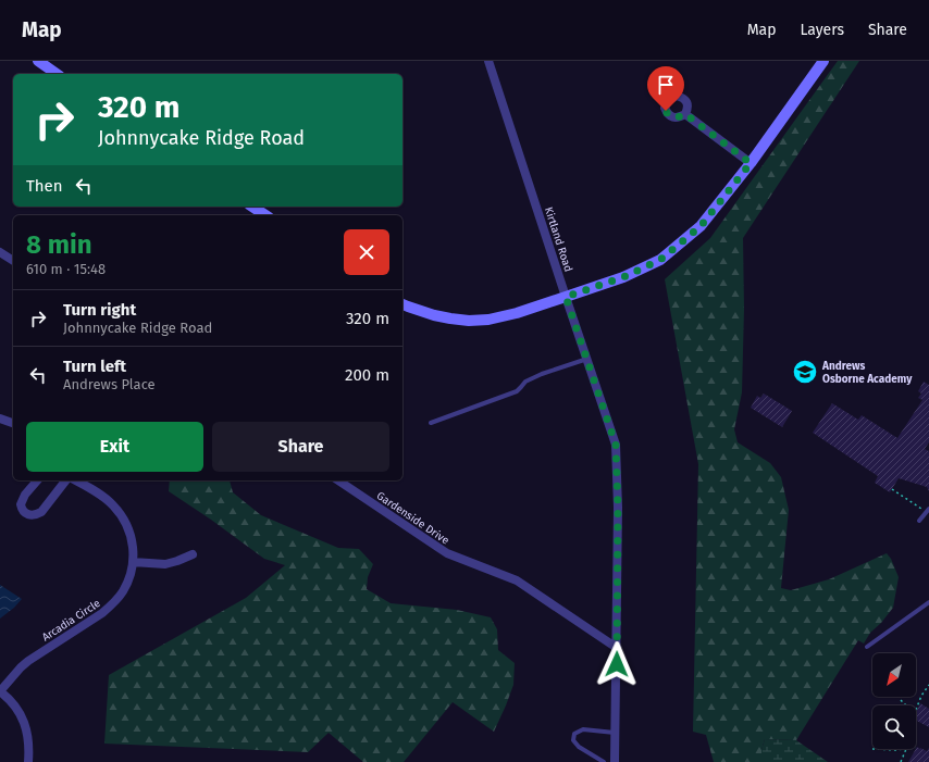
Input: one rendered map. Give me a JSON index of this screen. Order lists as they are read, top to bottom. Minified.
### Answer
{"streets":{"street":["Kirtland Road","Gardenside Drive","Arcadia Circle"]},"crossings":[["Kirtland Road","Gardenside Drive"]],"places":{"school or university":["Andrews Osborne Academy"]},"north":"bottom left","page":{"header":"Map","nav":["Map","Layers","Share"],"turn":["320 m","Johnnycake Ridge Road"],"then":"Then","heading":["8 min","610 m · 15:48"],"list":[{"name":"Turn right","note":"Johnnycake Ridge Road","value":"320 m"},{"name":"Turn left","note":"Andrews Place","value":"200 m"}],"buttons":["Exit","Share"]}}
